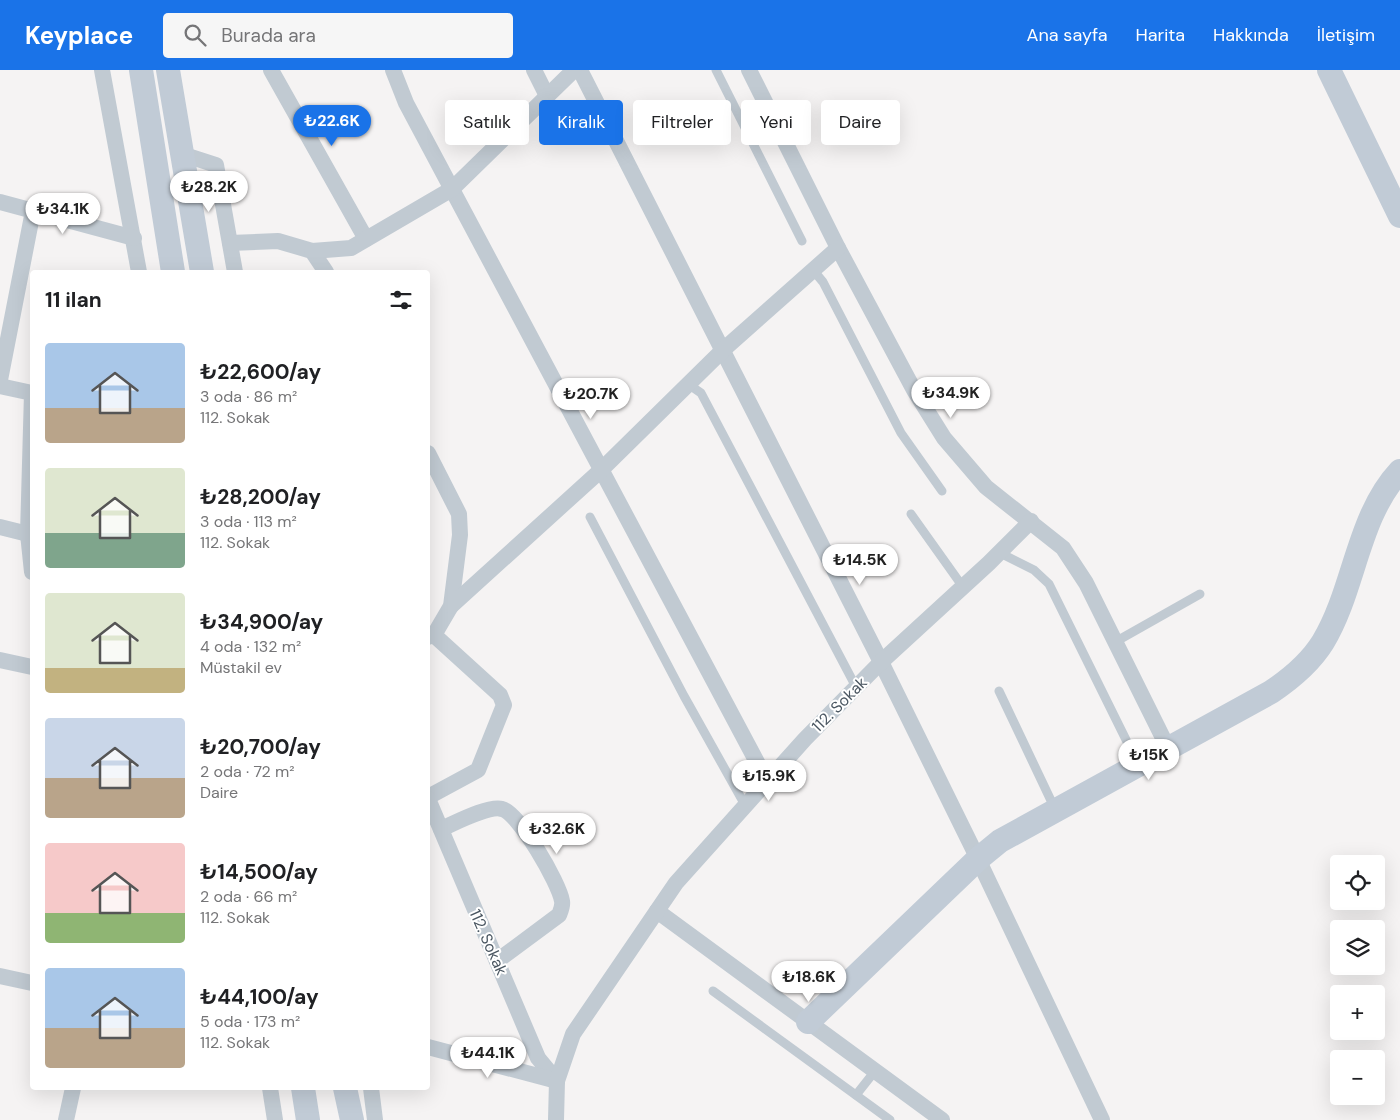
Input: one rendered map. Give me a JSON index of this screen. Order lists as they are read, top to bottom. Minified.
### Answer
{"streets":{"street":["112. Sokak"]},"page":{"header":"Keyplace","search":"Burada ara","nav":["Ana sayfa","Harita","Hakkında","İletişim"],"chip":["Satılık","Kiralık","Filtreler","Yeni","Daire"],"price":["₺22.6K","₺28.2K","₺34.1K","₺34.9K","₺20.7K","₺14.5K","₺15K","₺15.9K","₺32.6K","₺18.6K","₺44.1K"],"heading":"11 ilan","list":[{"name":"₺22,600/ay","note":"3 oda · 86 m² · 112. Sokak"},{"name":"₺28,200/ay","note":"3 oda · 113 m² · 112. Sokak"},{"name":"₺34,900/ay","note":"4 oda · 132 m² · Müstakil ev"},{"name":"₺20,700/ay","note":"2 oda · 72 m² · Daire"},{"name":"₺14,500/ay","note":"2 oda · 66 m² · 112. Sokak"},{"name":"₺44,100/ay","note":"5 oda · 173 m² · 112. Sokak"}],"map_buttons":["+","−"]}}
